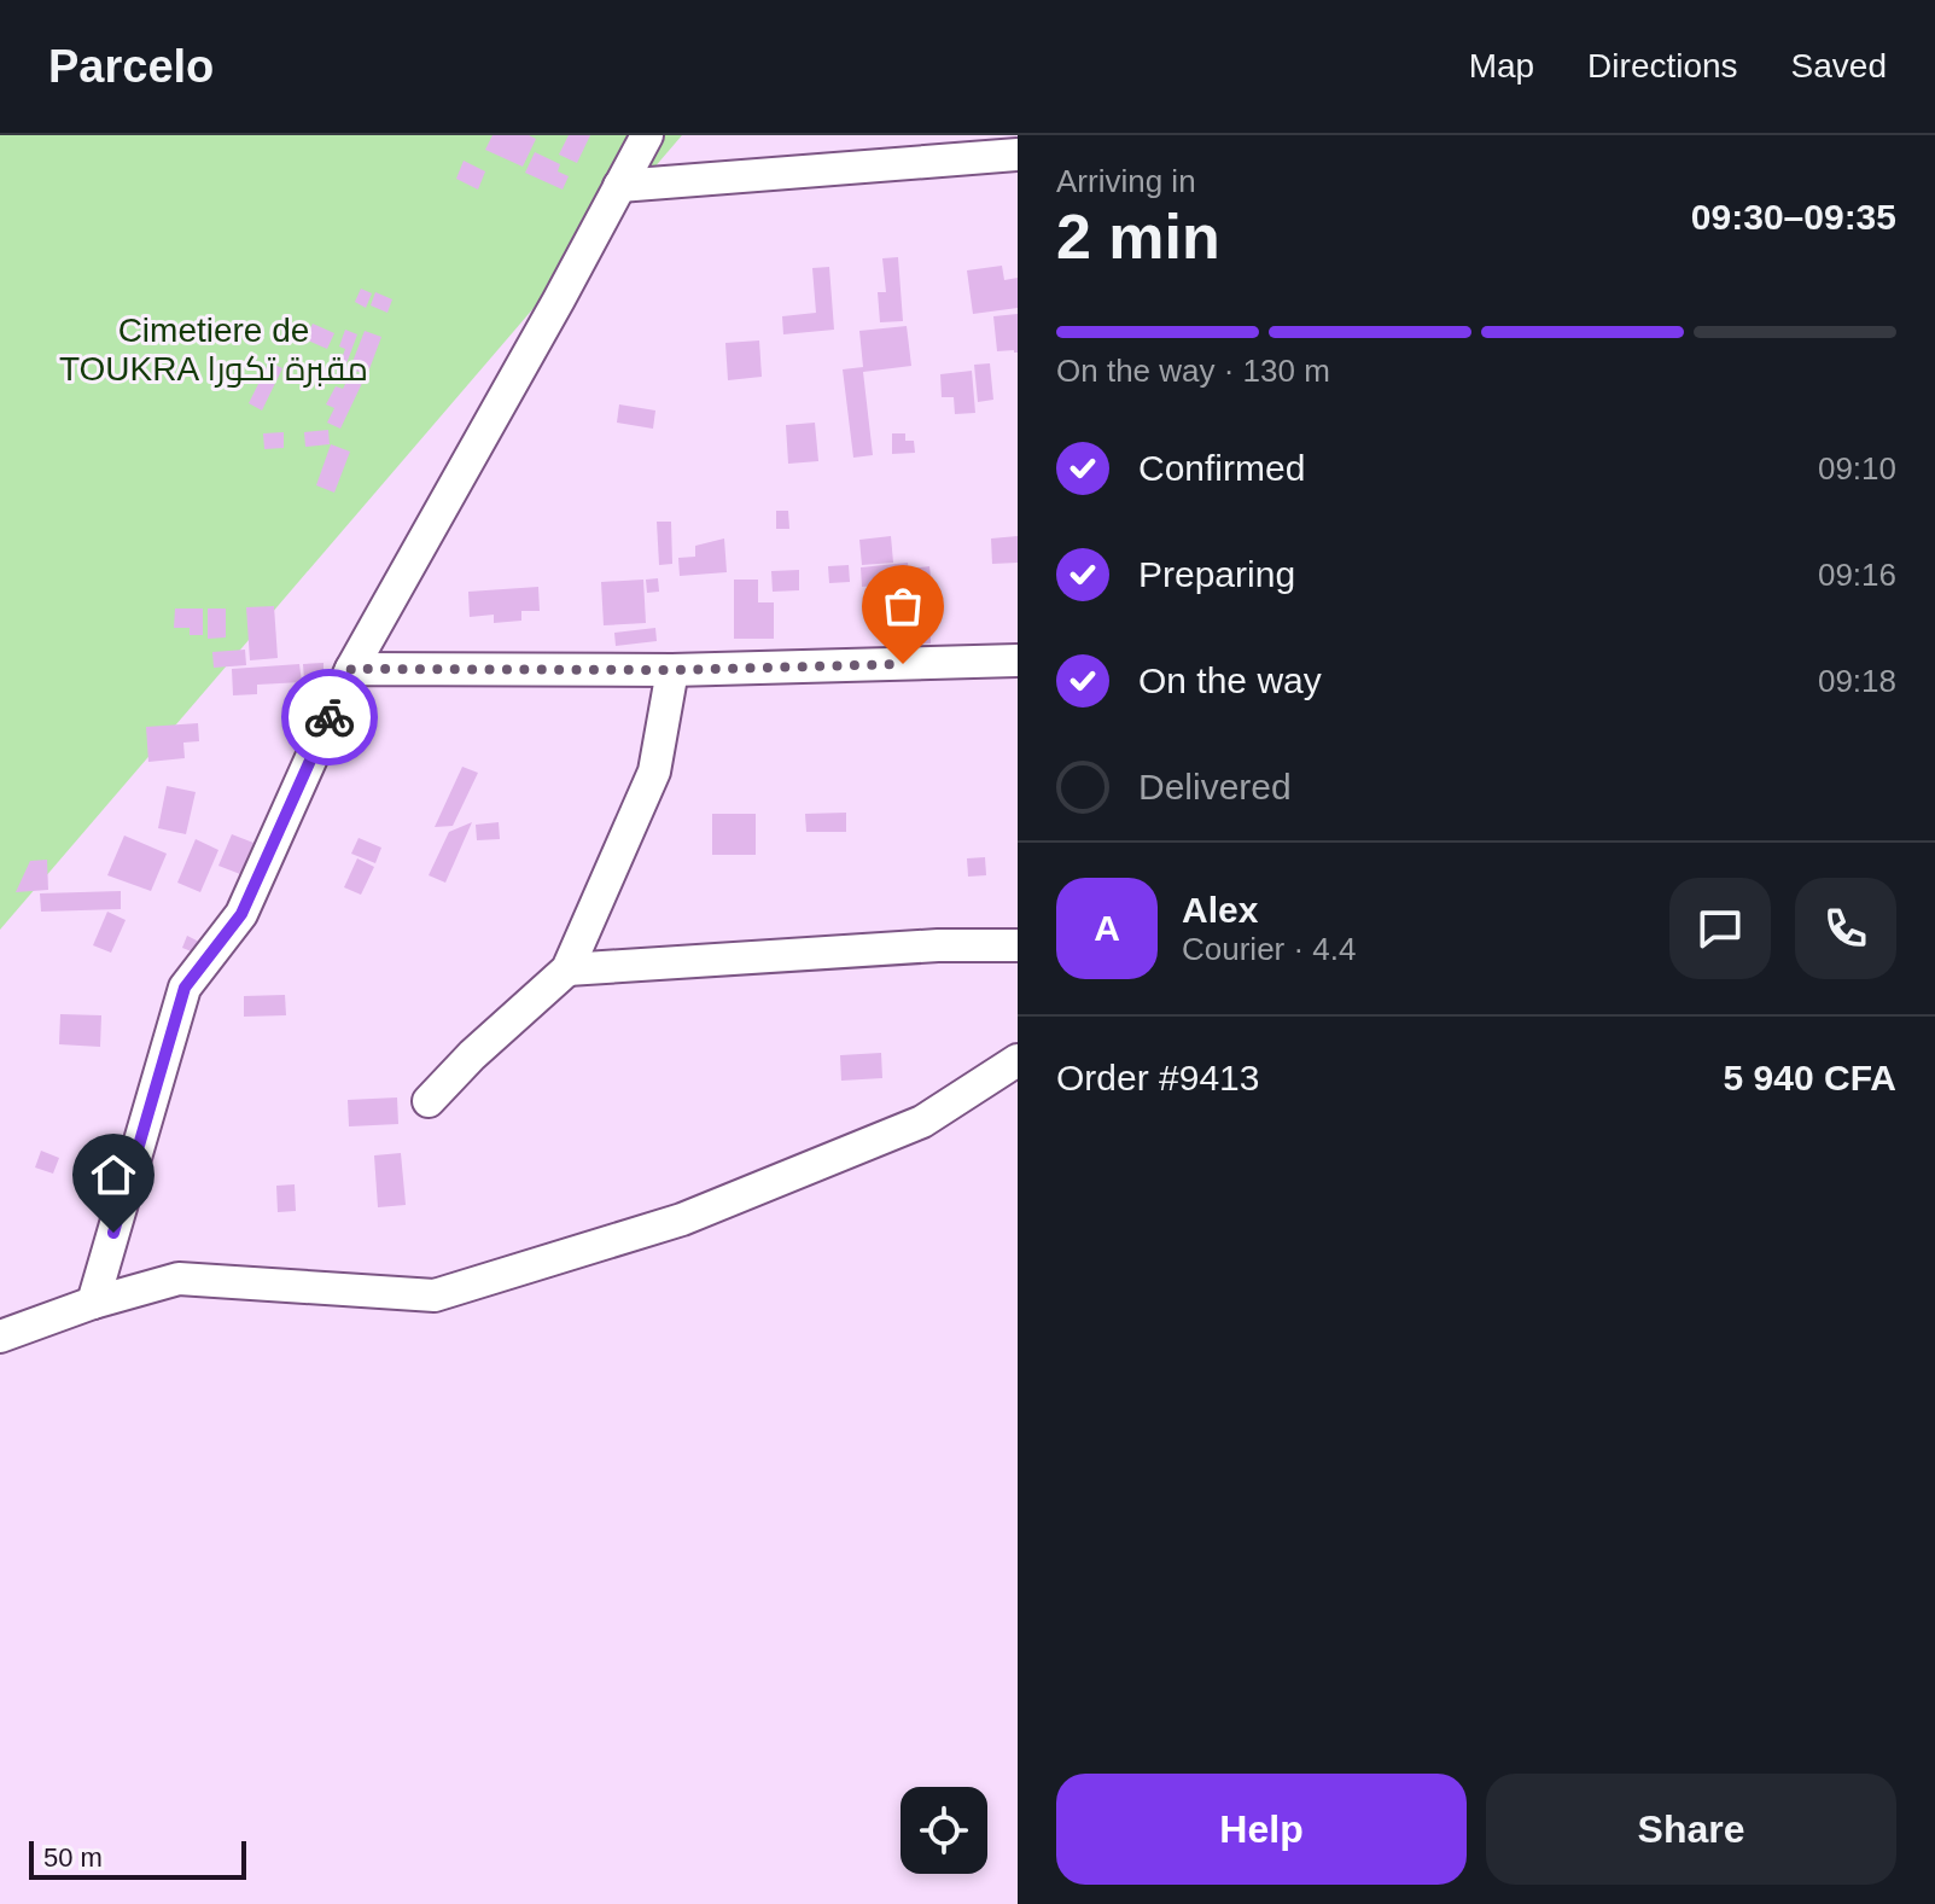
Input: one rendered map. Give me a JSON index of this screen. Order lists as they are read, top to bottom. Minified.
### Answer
{"parks":["Cimetiere de TOUKRA مقبرة تكورا"],"scale_bar":"50 m","page":{"header":"Parcelo","nav":["Map","Directions","Saved"],"heading":["2 min","Arriving in","09:30–09:35"],"panel":["Alex","Courier · 4.4","Order #9413","5 940 CFA"],"bar":"On the way · 130 m","list":[["Confirmed","09:10"],["Preparing","09:16"],["On the way","09:18"],"Delivered"],"round":"A","buttons":["Help","Share"],"scale":"50 m"}}
